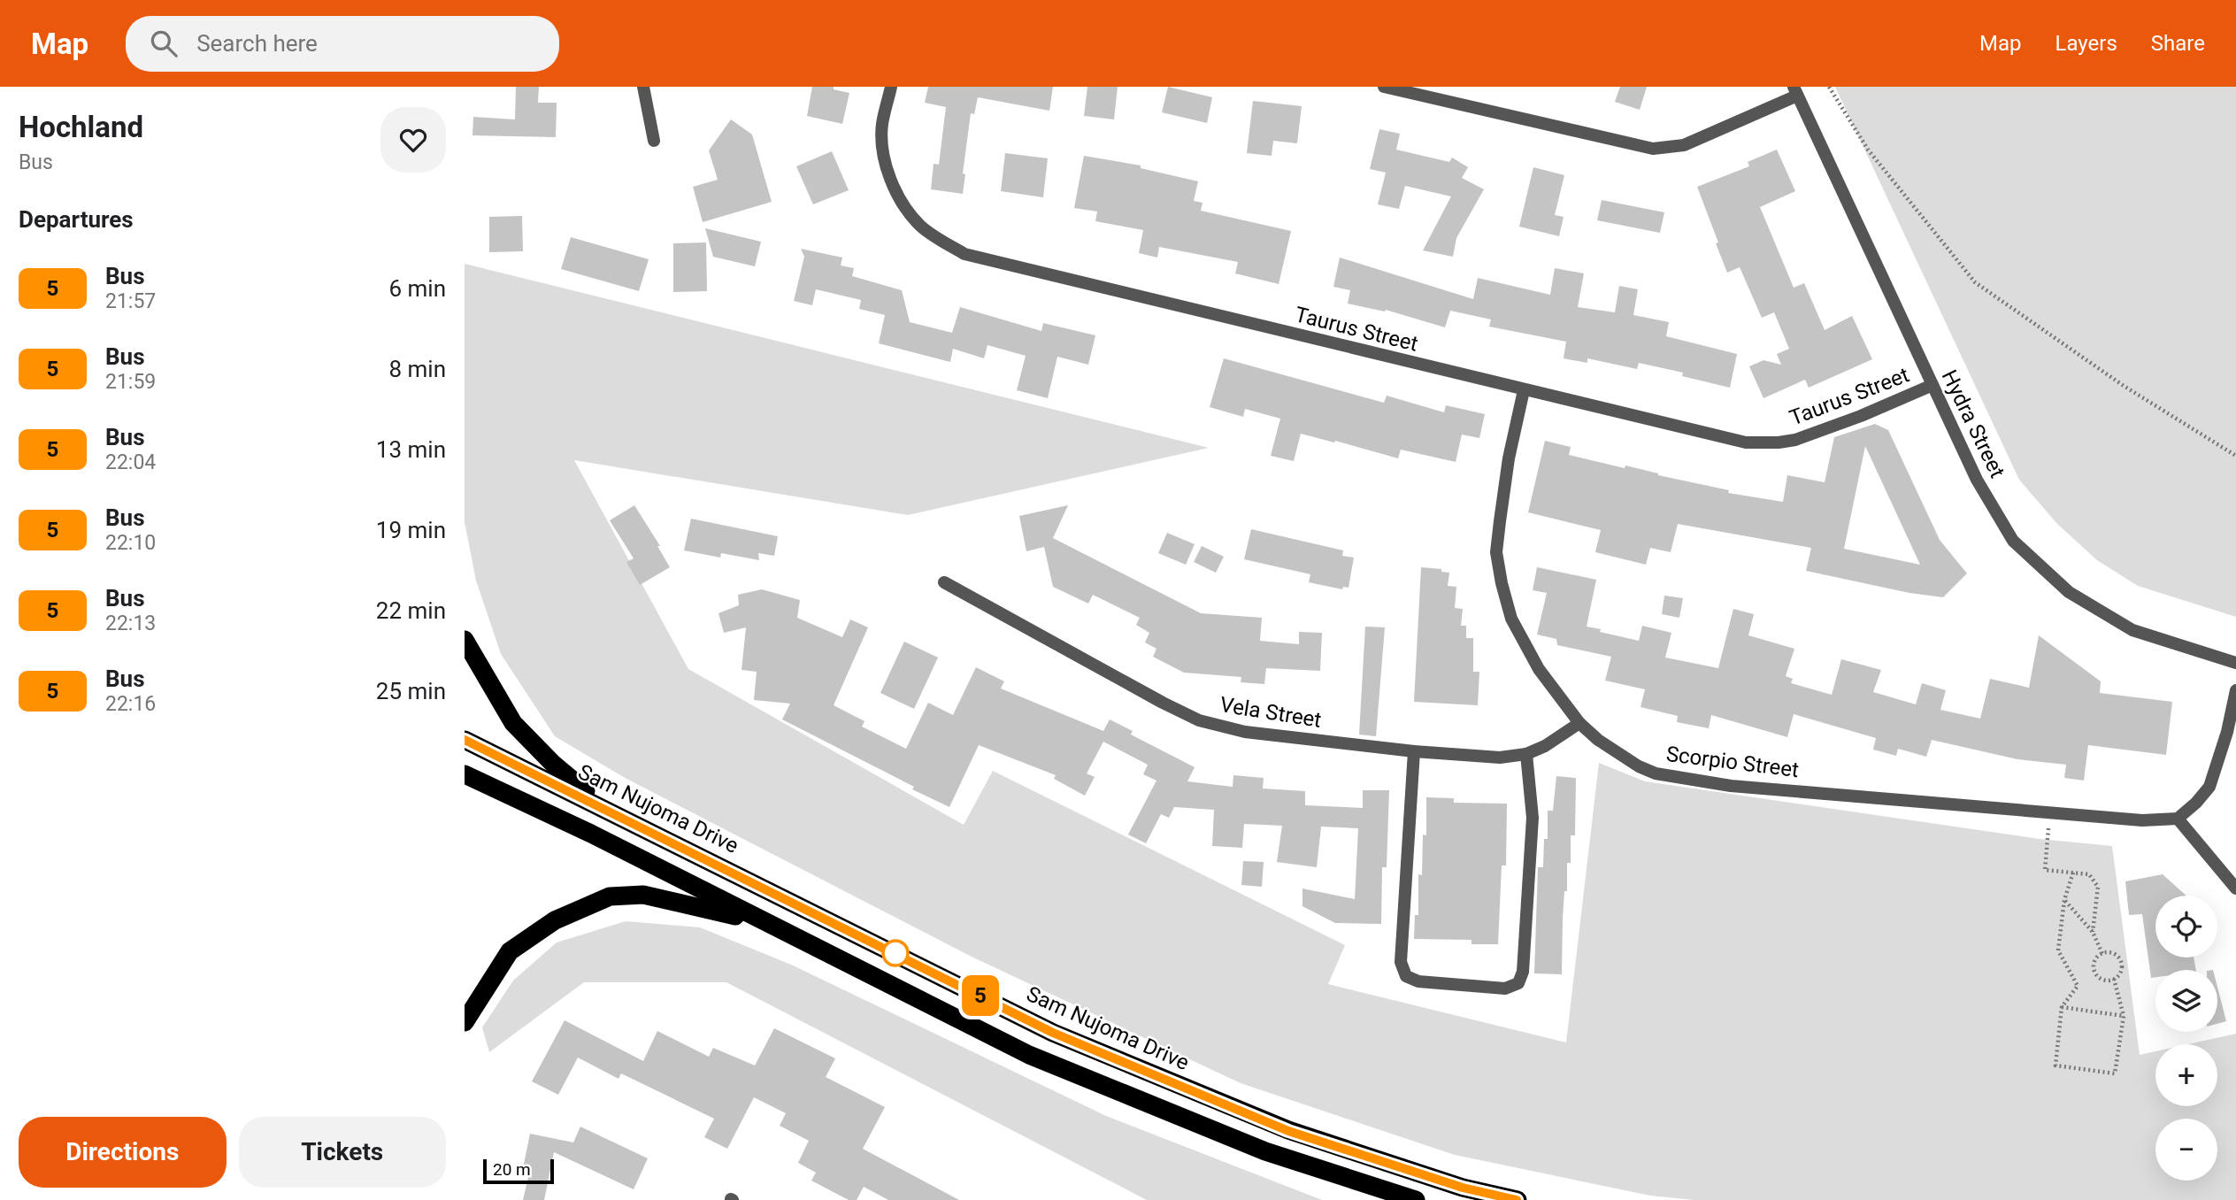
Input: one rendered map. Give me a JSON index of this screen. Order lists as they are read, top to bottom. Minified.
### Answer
{"streets":{"highway":["Sam Nujoma Drive"],"street":["Taurus Street","Hydra Street","Vela Street","Scorpio Street"]},"crossings":[["Taurus Street","Hydra Street"],["Taurus Street","Scorpio Street"],["Vela Street","Scorpio Street"]],"lines":["bus line 5"],"scale_bar":"20 m","page":{"header":"Map","search":"Search here","nav":["Map","Layers","Share"],"heading":[["Hochland","Bus"],"Departures"],"on_map":"5","list":[{"mark":"5","name":"Bus","note":"21:57","value":"6 min"},{"mark":"5","name":"Bus","note":"21:59","value":"8 min"},{"mark":"5","name":"Bus","note":"22:04","value":"13 min"},{"mark":"5","name":"Bus","note":"22:10","value":"19 min"},{"mark":"5","name":"Bus","note":"22:13","value":"22 min"},{"mark":"5","name":"Bus","note":"22:16","value":"25 min"}],"map_buttons":["+","−"],"buttons":["Directions","Tickets"],"scale":"20 m"}}
